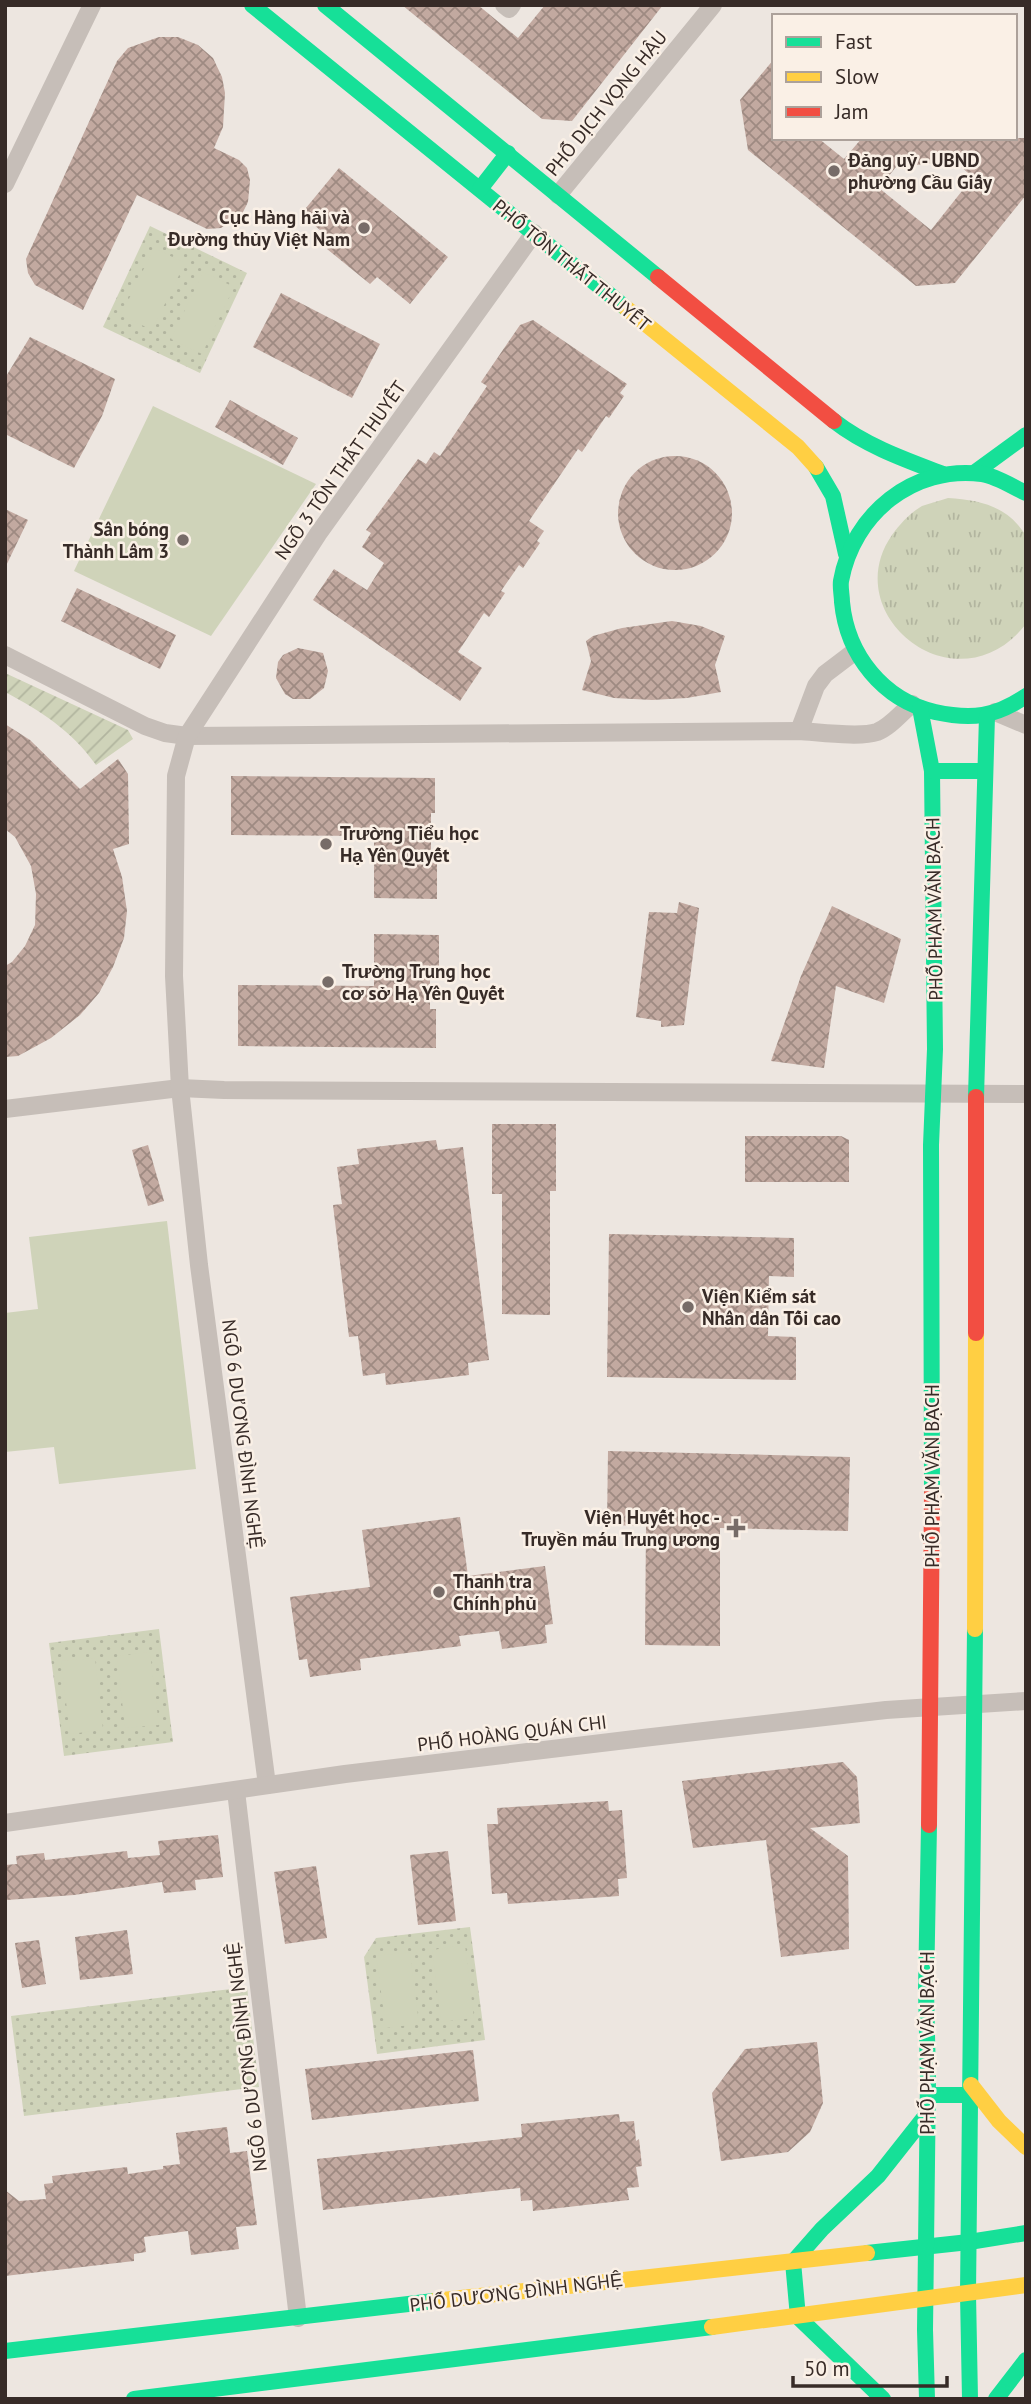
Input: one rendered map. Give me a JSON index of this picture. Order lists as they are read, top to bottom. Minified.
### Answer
{"streets":{"main road":["PHỐ TÔN THẤT THUYẾT","PHỐ PHẠM VĂN BẠCH","PHỐ DƯƠNG ĐÌNH NGHỆ"],"street":["PHỐ DỊCH VỌNG HẬU","NGÕ 3 TÔN THẤT THUYẾT","NGÕ 6 DƯƠNG ĐÌNH NGHỆ","PHỐ HOÀNG QUÁN CHI"]},"crossings":[["PHỐ TÔN THẤT THUYẾT","NGÕ 3 TÔN THẤT THUYẾT"],["NGÕ 3 TÔN THẤT THUYẾT","NGÕ 6 DƯƠNG ĐÌNH NGHỆ"],["PHỐ PHẠM VĂN BẠCH","PHỐ HOÀNG QUÁN CHI"],["PHỐ PHẠM VĂN BẠCH","PHỐ DƯƠNG ĐÌNH NGHỆ"],["NGÕ 6 DƯƠNG ĐÌNH NGHỆ","PHỐ HOÀNG QUÁN CHI"],["NGÕ 6 DƯƠNG ĐÌNH NGHỆ","PHỐ DƯƠNG ĐÌNH NGHỆ"]],"places":{"other":["Đảng uỷ - UBND phường Cầu Giấy","Cục Hàng hải và Đường thủy Việt Nam","Sân bóng Thành Lâm 3","Trường Tiểu học Hạ Yên Quyết","Trường Trung học cơ sở Hạ Yên Quyết","Viện Kiểm sát Nhân dân Tối cao","Thanh tra Chính phủ"],"health":["Viện Huyết học - Truyền máu Trung ương"]},"legend":["Fast","Slow","Jam"],"scale_bar":"50 m"}
